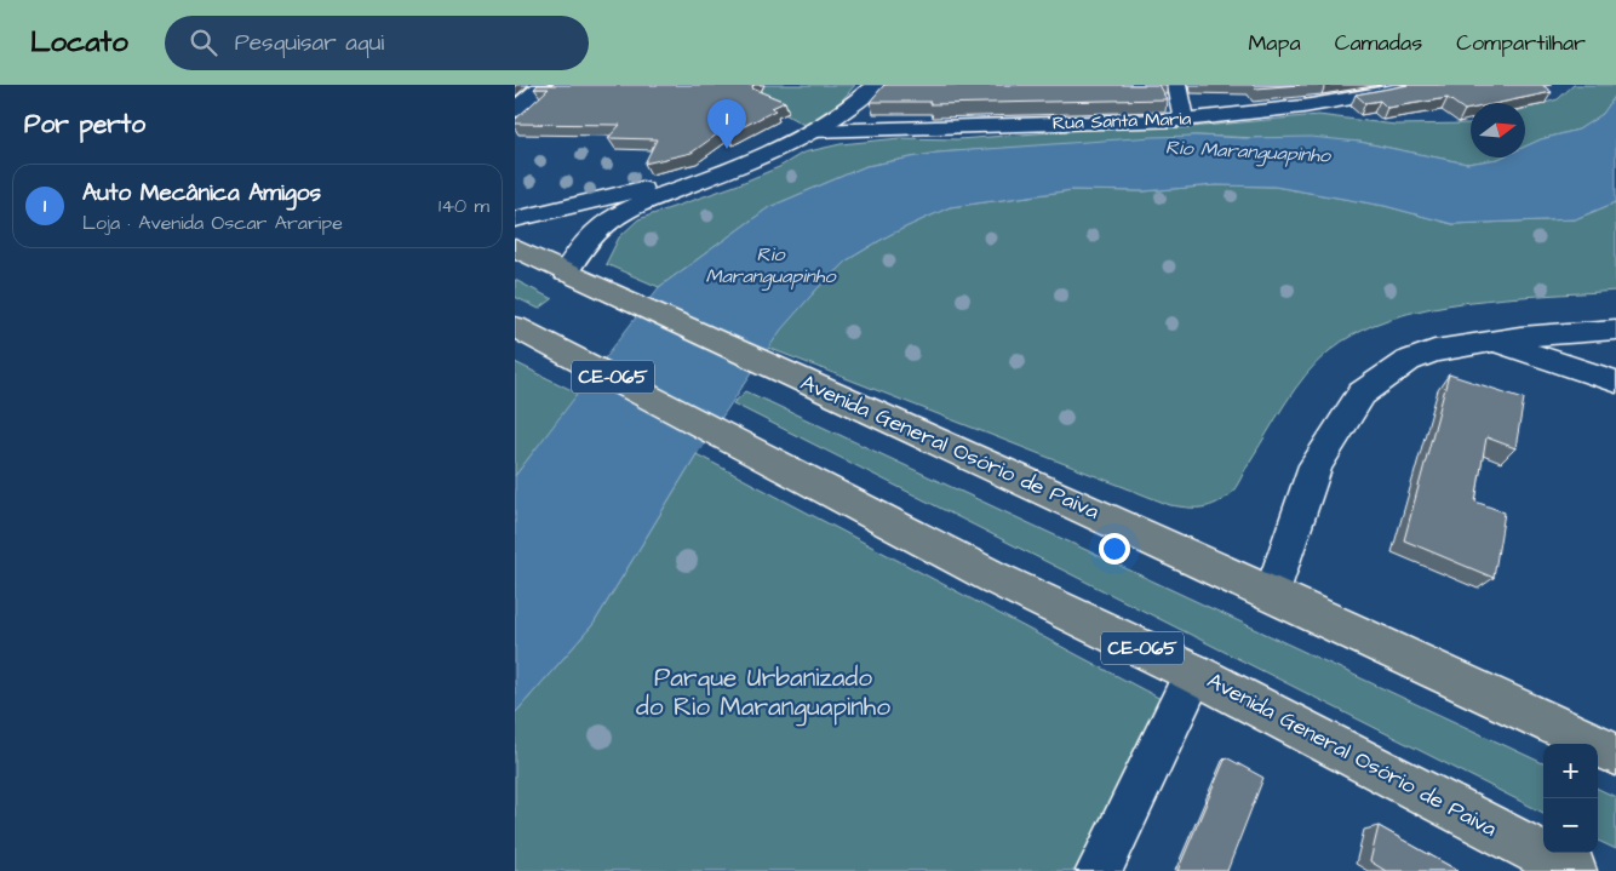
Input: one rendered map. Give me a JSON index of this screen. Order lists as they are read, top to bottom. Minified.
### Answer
{"streets":{"main road":["CE-065","Avenida General Osório de Paiva"],"street":["Rua Santa Maria"]},"water":["Rio Maranguapinho"],"parks":["Parque Urbanizado do Rio Maranguapinho"],"north":"right","page":{"header":"Locato","search":"Pesquisar aqui","nav":["Mapa","Camadas","Compartilhar"],"heading":"Por perto","pins":"1","list":[{"mark":"1","name":"Auto Mecânica Amigos","note":"Loja · Avenida Oscar Araripe","value":"140 m"}],"map_buttons":["+","−"]}}
